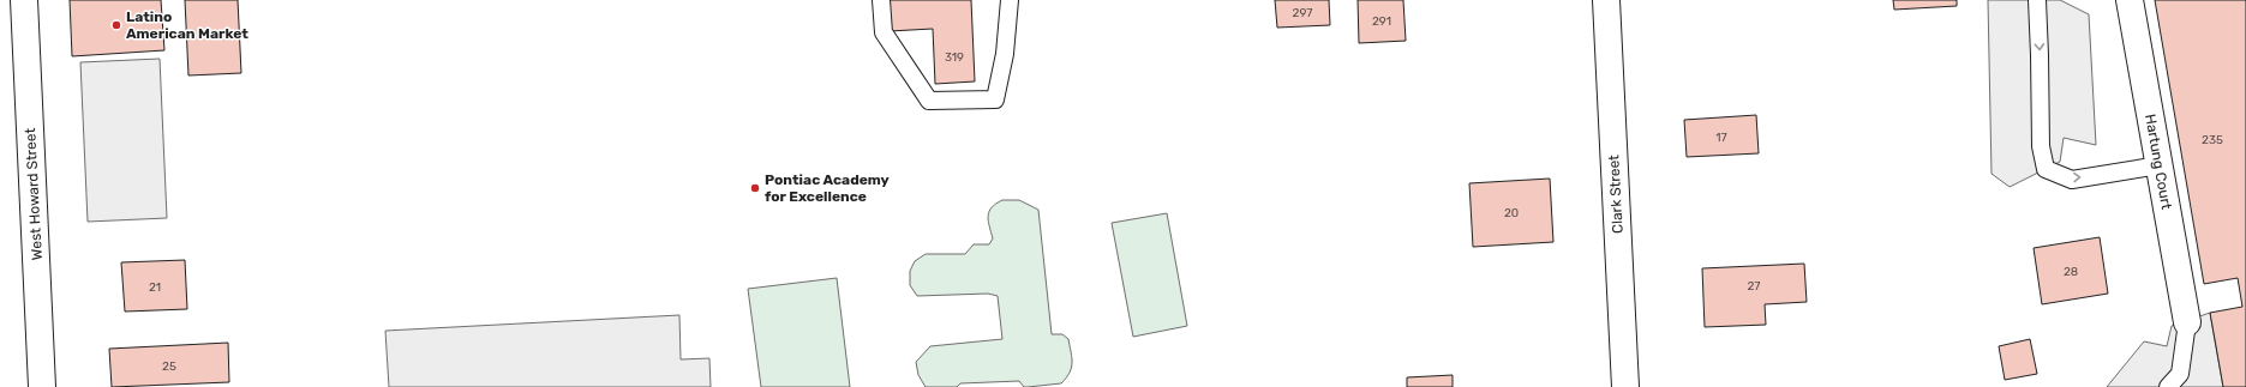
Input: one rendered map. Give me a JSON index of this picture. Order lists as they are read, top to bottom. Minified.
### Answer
{"streets":{"street":["Hartung Court","West Howard Street","Clark Street"]},"places":["Latino American Market","Pontiac Academy for Excellence"],"house_numbers":["297","291","319","17","235","20","28","27","21","25"]}
